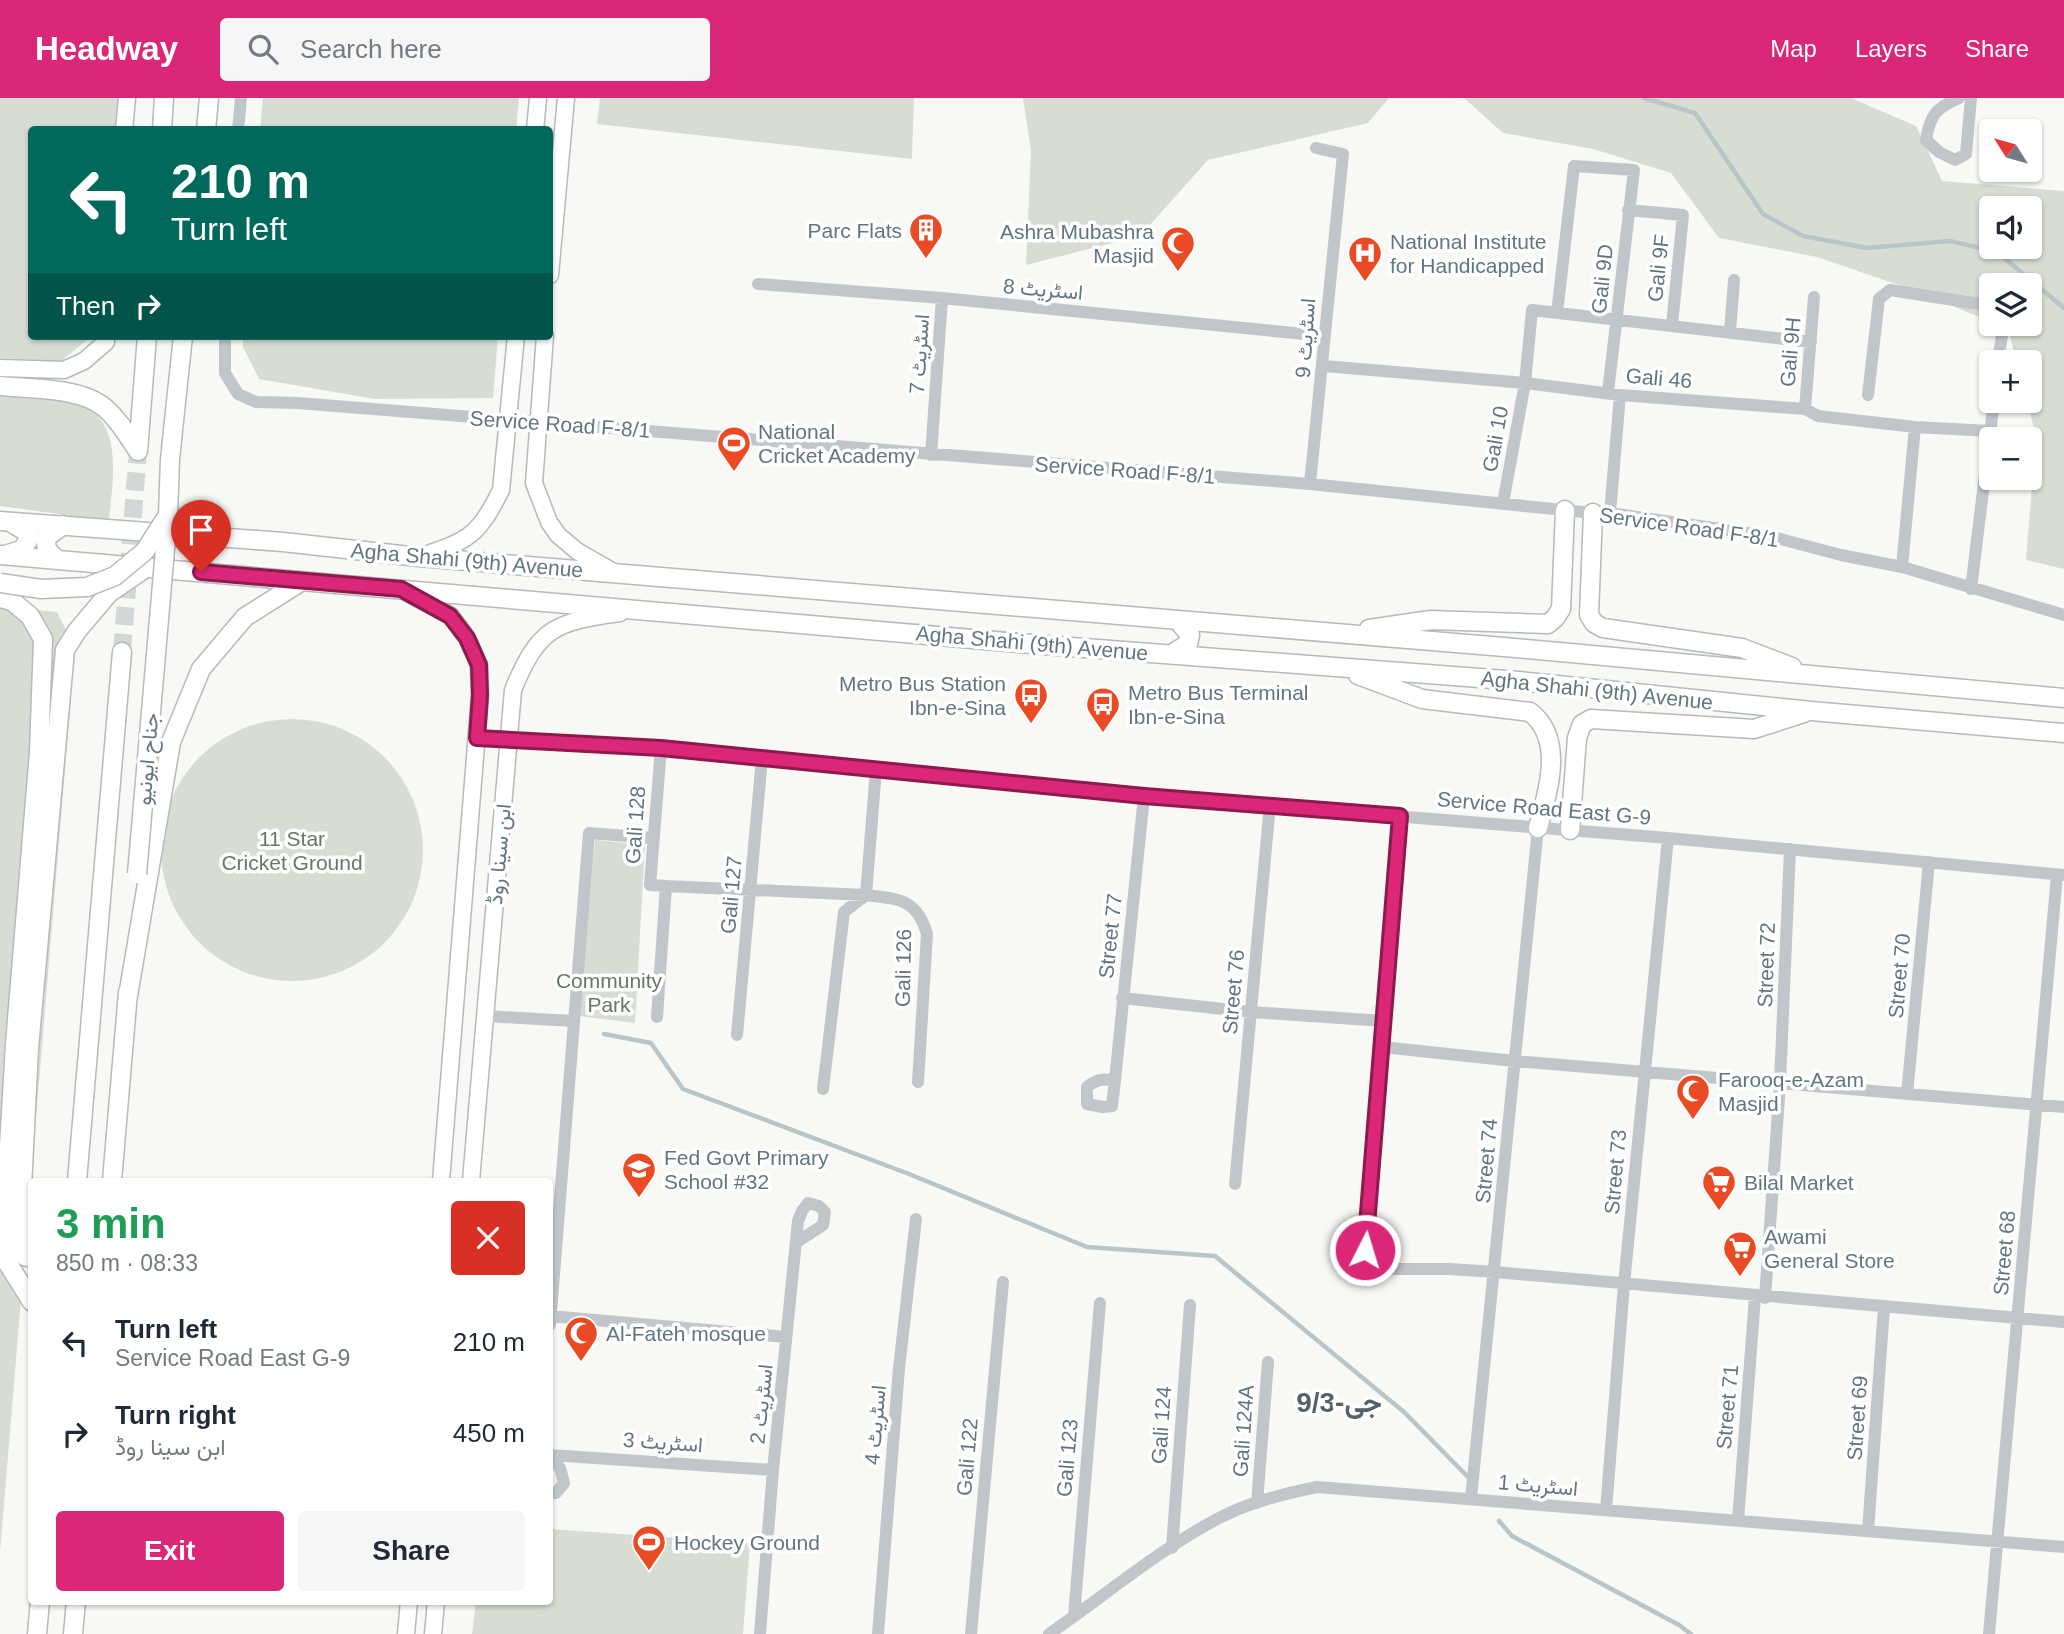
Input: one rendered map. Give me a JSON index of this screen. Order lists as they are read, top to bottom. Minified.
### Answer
{"streets":{"main road":["Agha Shahi (9th) Avenue","جناح ایونیو","ابن سینا روڈ"],"street":["Gali 9F","Gali 9D","اسٹریٹ 8","اسٹریٹ 9","Gali 9H","اسٹریٹ 7","Gali 46","Service Road F-8/1","Gali 10","Service Road East G-9","Gali 128","Gali 127","Street 77","Street 72","Gali 126","Street 70","Street 76","Street 74","Street 73","Street 68","اسٹریٹ 2","Street 71","Street 69","اسٹریٹ 4","Gali 124","Gali 124A","اسٹریٹ 3","Gali 122","Gali 123","اسٹریٹ 1"]},"crossings":[["Gali 9F","Gali 9D"],["Gali 9D","Gali 46"],["Gali 9D","Service Road F-8/1"],["Gali 9D","Gali 10"],["اسٹریٹ 8","اسٹریٹ 9"],["اسٹریٹ 8","اسٹریٹ 7"],["اسٹریٹ 9","Gali 46"],["اسٹریٹ 9","Service Road F-8/1"],["Gali 9H","Gali 46"],["اسٹریٹ 7","Service Road F-8/1"],["Gali 46","Gali 10"],["Service Road F-8/1","Gali 10"],["Agha Shahi (9th) Avenue","ابن سینا روڈ"],["Service Road East G-9","Gali 128"],["Service Road East G-9","ابن سینا روڈ"],["Service Road East G-9","Gali 127"],["Service Road East G-9","Street 77"],["Service Road East G-9","Street 72"],["Service Road East G-9","Street 70"],["Service Road East G-9","Street 76"],["Service Road East G-9","Street 74"],["Service Road East G-9","Street 73"],["Service Road East G-9","Street 68"],["Street 72","Street 71"],["Street 74","اسٹریٹ 1"],["Street 73","اسٹریٹ 1"],["Street 68","اسٹریٹ 1"],["اسٹریٹ 2","اسٹریٹ 3"],["Street 71","اسٹریٹ 1"],["Street 69","اسٹریٹ 1"],["Gali 124","اسٹریٹ 1"],["Gali 124A","اسٹریٹ 1"],["Gali 123","اسٹریٹ 1"]],"districts":["جی-9/3"],"parks":["11 Star Cricket Ground","Community Park"],"places":{"building":["Parc Flats"],"mosque":["Ashra Mubashra Masjid","Farooq-e-Azam Masjid","Al-Fateh mosque"],"hospital":["National Institute for Handicapped"],"sports":["National Cricket Academy","Hockey Ground"],"bus stop":["Metro Bus Station Ibn-e-Sina","Metro Bus Terminal Ibn-e-Sina"],"school or university":["Fed Govt Primary School #32"],"supermarket":["Bilal Market","Awami General Store"]},"north":"top left","page":{"header":"Headway","search":"Search here","nav":["Map","Layers","Share"],"map_buttons":["+","−"],"turn":["210 m","Turn left"],"then":"Then","heading":["3 min","850 m · 08:33"],"list":[{"name":"Turn left","note":"Service Road East G-9","value":"210 m"},{"name":"Turn right","note":"ابن سینا روڈ","value":"450 m"}],"buttons":["Exit","Share"]}}
